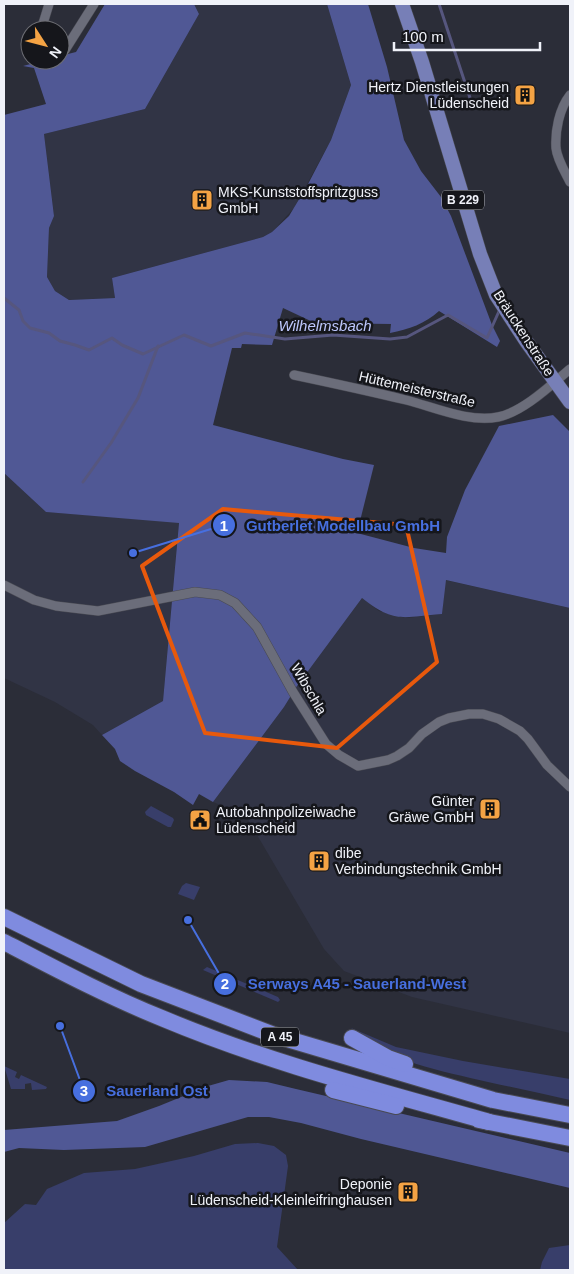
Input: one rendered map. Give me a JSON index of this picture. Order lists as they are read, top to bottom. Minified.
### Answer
{"streets":{"highway":["A 45"],"main road":["B 229","Bräuckenstraße"],"street":["Hüttemeisterstraße","Wibschla"]},"crossings":[["Bräuckenstraße","Hüttemeisterstraße"]],"water":["Wilhelmsbach"],"places":{"building":["Hertz Dienstleistungen Lüdenscheid","MKS-Kunststoffspritzguss GmbH","Günter Gräwe GmbH","dibe Verbindungstechnik GmbH","Deponie Lüdenscheid-Kleinleifringhausen"],"other":["Gutberlet Modellbau GmbH","Serways A45 - Sauerland-West","Sauerland Ost"],"public building":["Autobahnpolizeiwache Lüdenscheid"]},"scale_bar":"100 m","north":"bottom right"}
